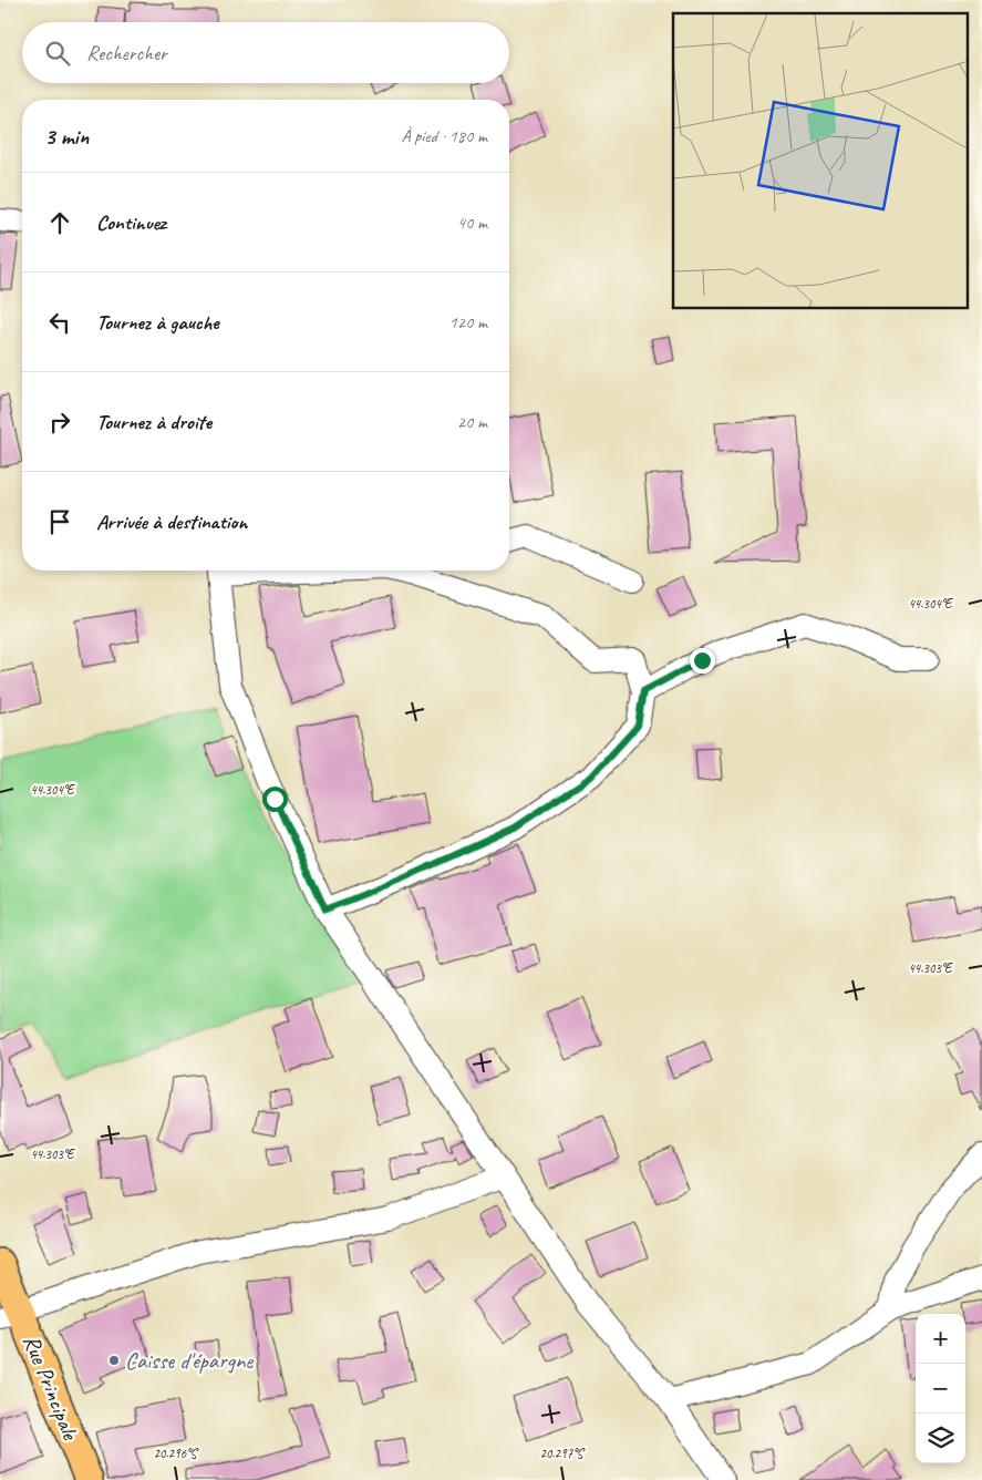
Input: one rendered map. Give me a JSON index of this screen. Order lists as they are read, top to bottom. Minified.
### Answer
{"streets":{"main road":["Rue Principale"]},"places":["Caisse d'épargne"],"page":{"search":"Rechercher","heading":["3 min","À pied · 180 m"],"list":[["Continuez","40 m"],["Tournez à gauche","120 m"],["Tournez à droite","20 m"],"Arrivée à destination"],"map_buttons":["+","−"]},"coordinates":["44.304°E","44.303°E","20.296°S","20.297°S"]}
